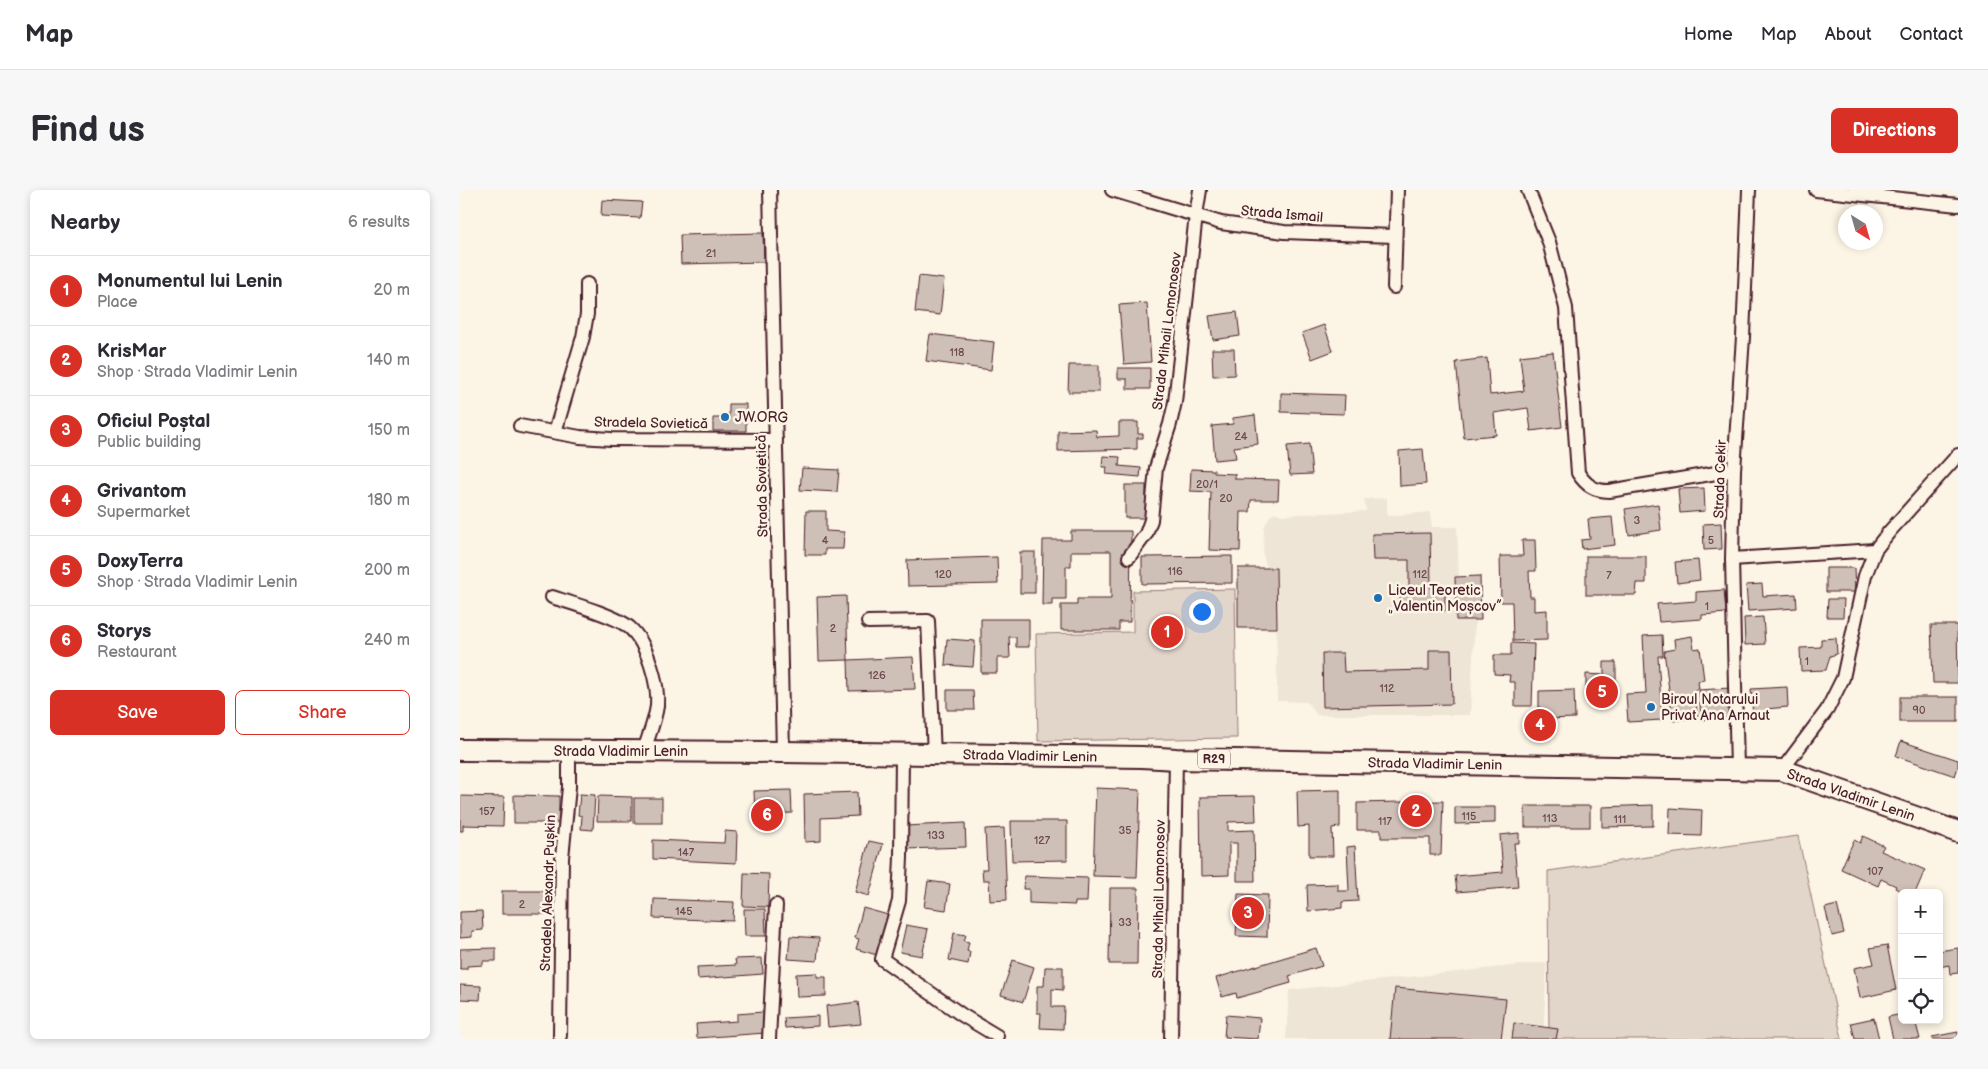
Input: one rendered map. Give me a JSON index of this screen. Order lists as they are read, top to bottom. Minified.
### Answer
{"streets":{"main road":["Strada Vladimir Lenin","R29"],"street":["Strada Ismail","Strada Mihail Lomonosov","Stradela Sovietică","Strada Cekir","Strada Sovietică","Stradela Alexandr Pușkin"]},"crossings":[["Strada Ismail","Strada Mihail Lomonosov"],["Strada Mihail Lomonosov","Strada Vladimir Lenin"],["Stradela Sovietică","Strada Sovietică"],["Strada Cekir","Strada Vladimir Lenin"],["Strada Sovietică","Strada Vladimir Lenin"],["Strada Vladimir Lenin","Stradela Alexandr Pușkin"]],"places":["JW.ORG","Liceul Teoretic „Valentin Moșcov”","Biroul Notarului Privat Ana Arnaut"],"house_numbers":["21","118","24","20/1","20","3","4","5","116","120","112","7","1","2","1","126","112","90","157","115","113","111","117","35","133","127","147","107","2","145","33"],"north":"bottom right","page":{"header":"Map","nav":["Home","Map","About","Contact"],"buttons":["Directions",["Save","Share"]],"title":"Find us","heading":["Nearby","6 results"],"list":[{"mark":"1","name":"Monumentul lui Lenin","note":"Place","value":"20 m"},{"mark":"2","name":"KrisMar","note":"Shop · Strada Vladimir Lenin","value":"140 m"},{"mark":"3","name":"Oficiul Poștal","note":"Public building","value":"150 m"},{"mark":"4","name":"Grivantom","note":"Supermarket","value":"180 m"},{"mark":"5","name":"DoxyTerra","note":"Shop · Strada Vladimir Lenin","value":"200 m"},{"mark":"6","name":"Storys","note":"Restaurant","value":"240 m"}],"pins":["1","5","4","2","6","3"],"map_buttons":["+","−"]}}
